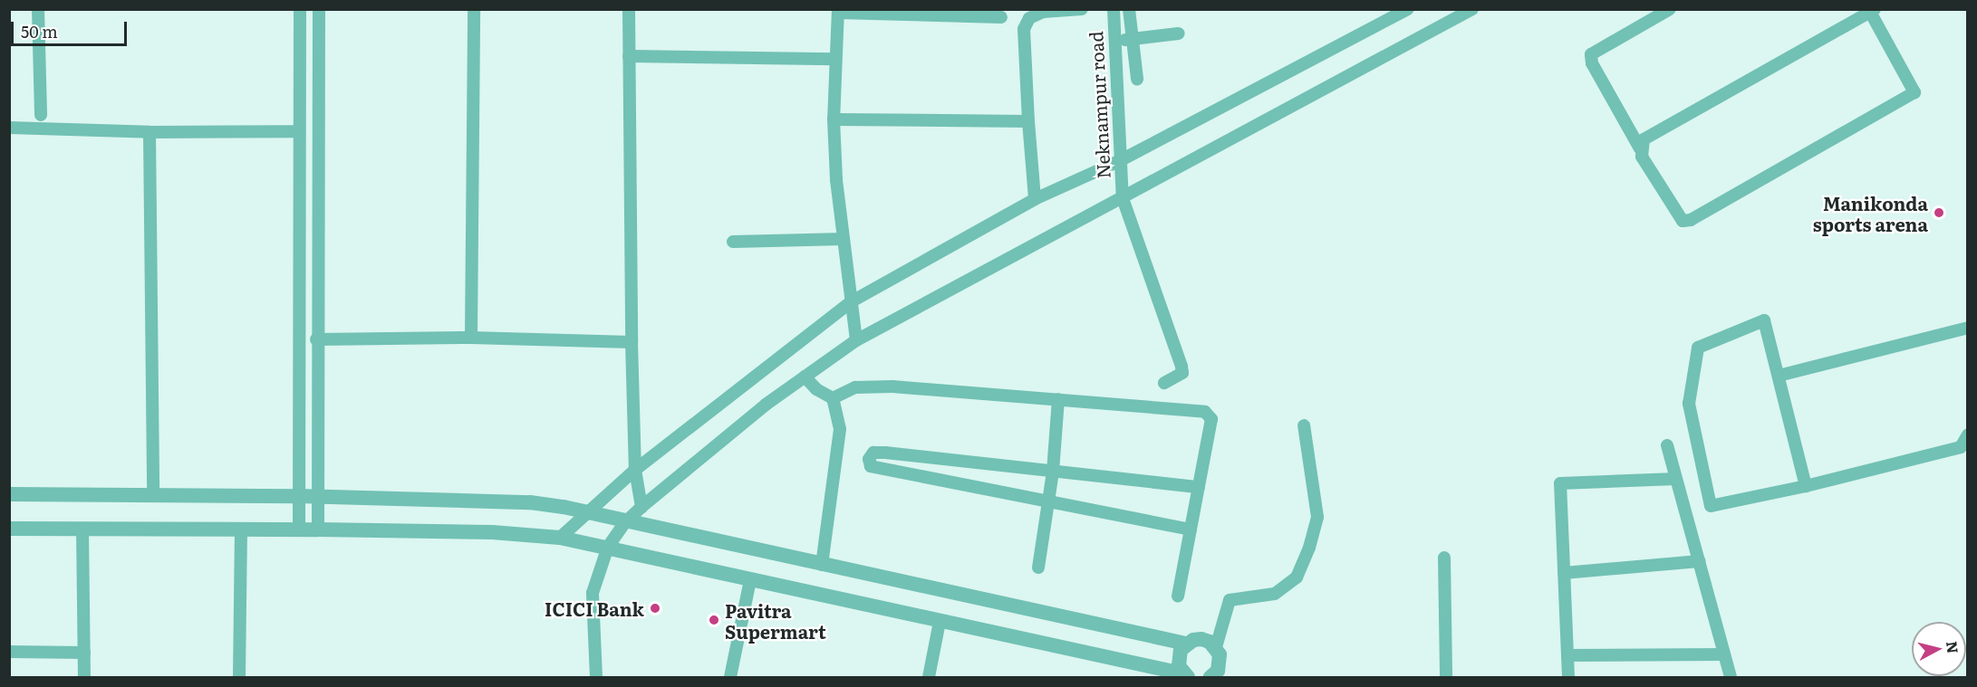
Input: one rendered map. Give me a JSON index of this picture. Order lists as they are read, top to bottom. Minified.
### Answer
{"streets":{"street":["Neknampur road"]},"places":["Manikonda sports arena","ICICI Bank","Pavitra Supermart"],"scale_bar":"50 m","north":"right"}
